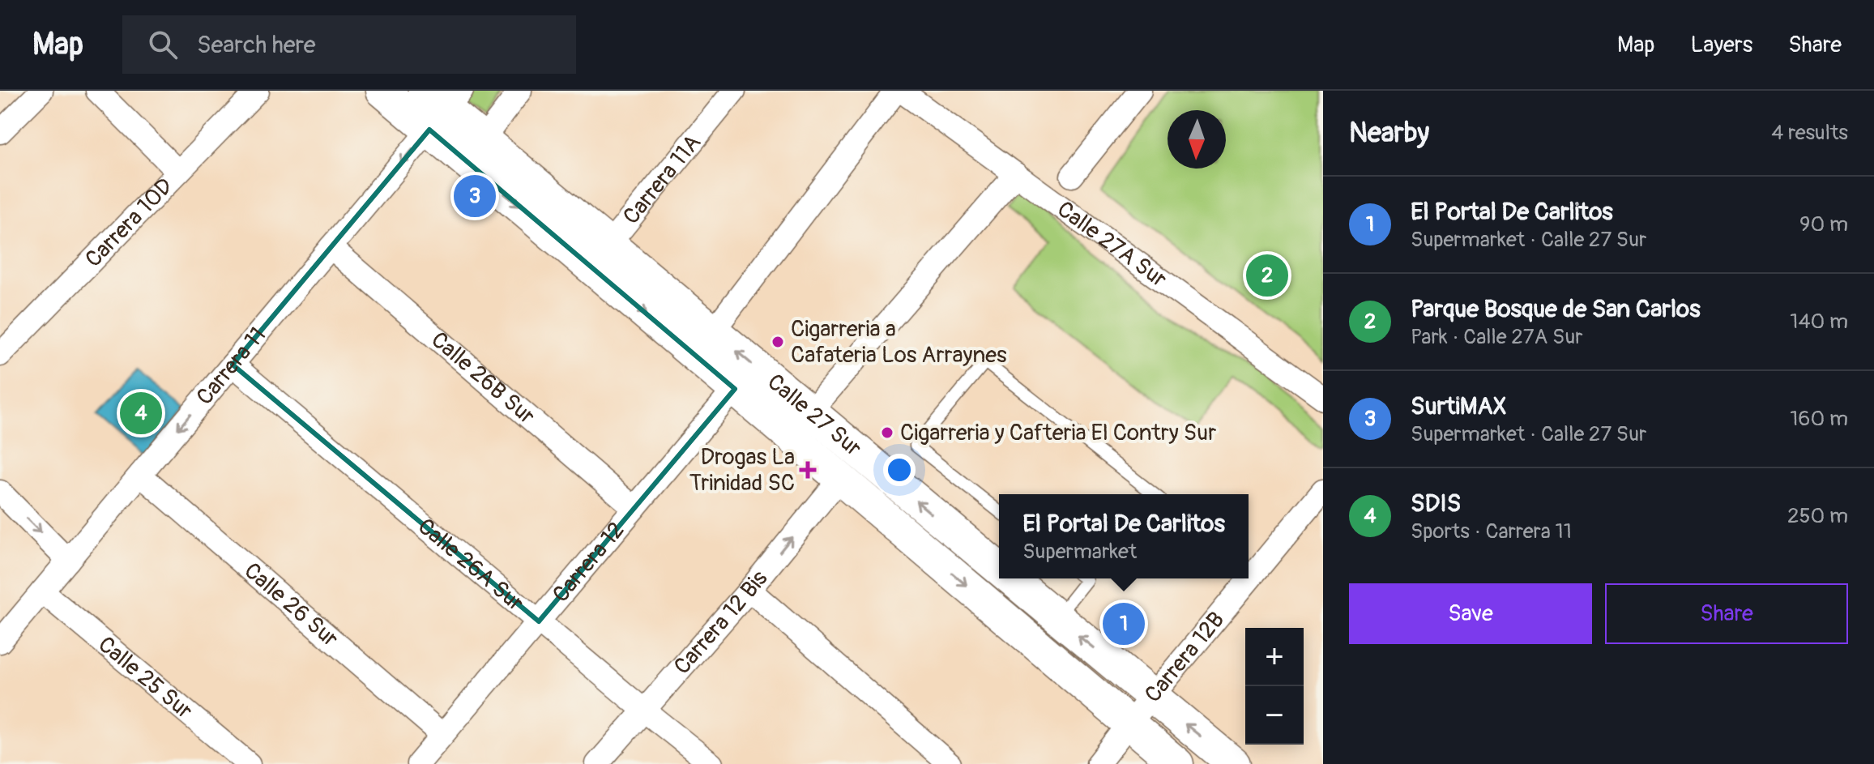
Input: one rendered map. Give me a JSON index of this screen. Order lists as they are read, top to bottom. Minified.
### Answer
{"streets":{"main road":["Calle 27 Sur"],"street":["Carrera 11A","Carrera 10D","Calle 27A Sur","Carrera 11","Calle 26B Sur","Carrera 12","Calle 26A Sur","Calle 26 Sur","Carrera 12 Bis","Carrera 12B","Calle 25 Sur"]},"crossings":[["Carrera 11A","Calle 27 Sur"],["Carrera 11","Calle 26B Sur"],["Carrera 11","Calle 27 Sur"],["Carrera 11","Calle 26A Sur"],["Carrera 11","Calle 26 Sur"],["Carrera 11","Calle 25 Sur"],["Calle 26B Sur","Carrera 12"],["Calle 27 Sur","Carrera 12"],["Calle 27 Sur","Carrera 12 Bis"],["Calle 27 Sur","Carrera 12B"],["Carrera 12","Calle 26A Sur"],["Carrera 12","Calle 26 Sur"],["Calle 26A Sur","Carrera 12 Bis"]],"one_way":["Carrera 11","Carrera 12 Bis"],"places":{"other":["Cigarreria a Cafateria Los Arraynes","Cigarreria y Cafteria El Contry Sur"],"health":["Drogas La Trinidad SC"]},"north":"bottom","page":{"header":"Map","search":"Search here","nav":["Map","Layers","Share"],"heading":["Nearby","4 results"],"pins":["3","2","4","1"],"list":[{"mark":"1","name":"El Portal De Carlitos","note":"Supermarket · Calle 27 Sur","value":"90 m"},{"mark":"2","name":"Parque Bosque de San Carlos","note":"Park · Calle 27A Sur","value":"140 m"},{"mark":"3","name":"SurtiMAX","note":"Supermarket · Calle 27 Sur","value":"160 m"},{"mark":"4","name":"SDIS","note":"Sports · Carrera 11","value":"250 m"}],"popup":["El Portal De Carlitos","Supermarket"],"buttons":["Save","Share"],"map_buttons":["+","−"]}}
